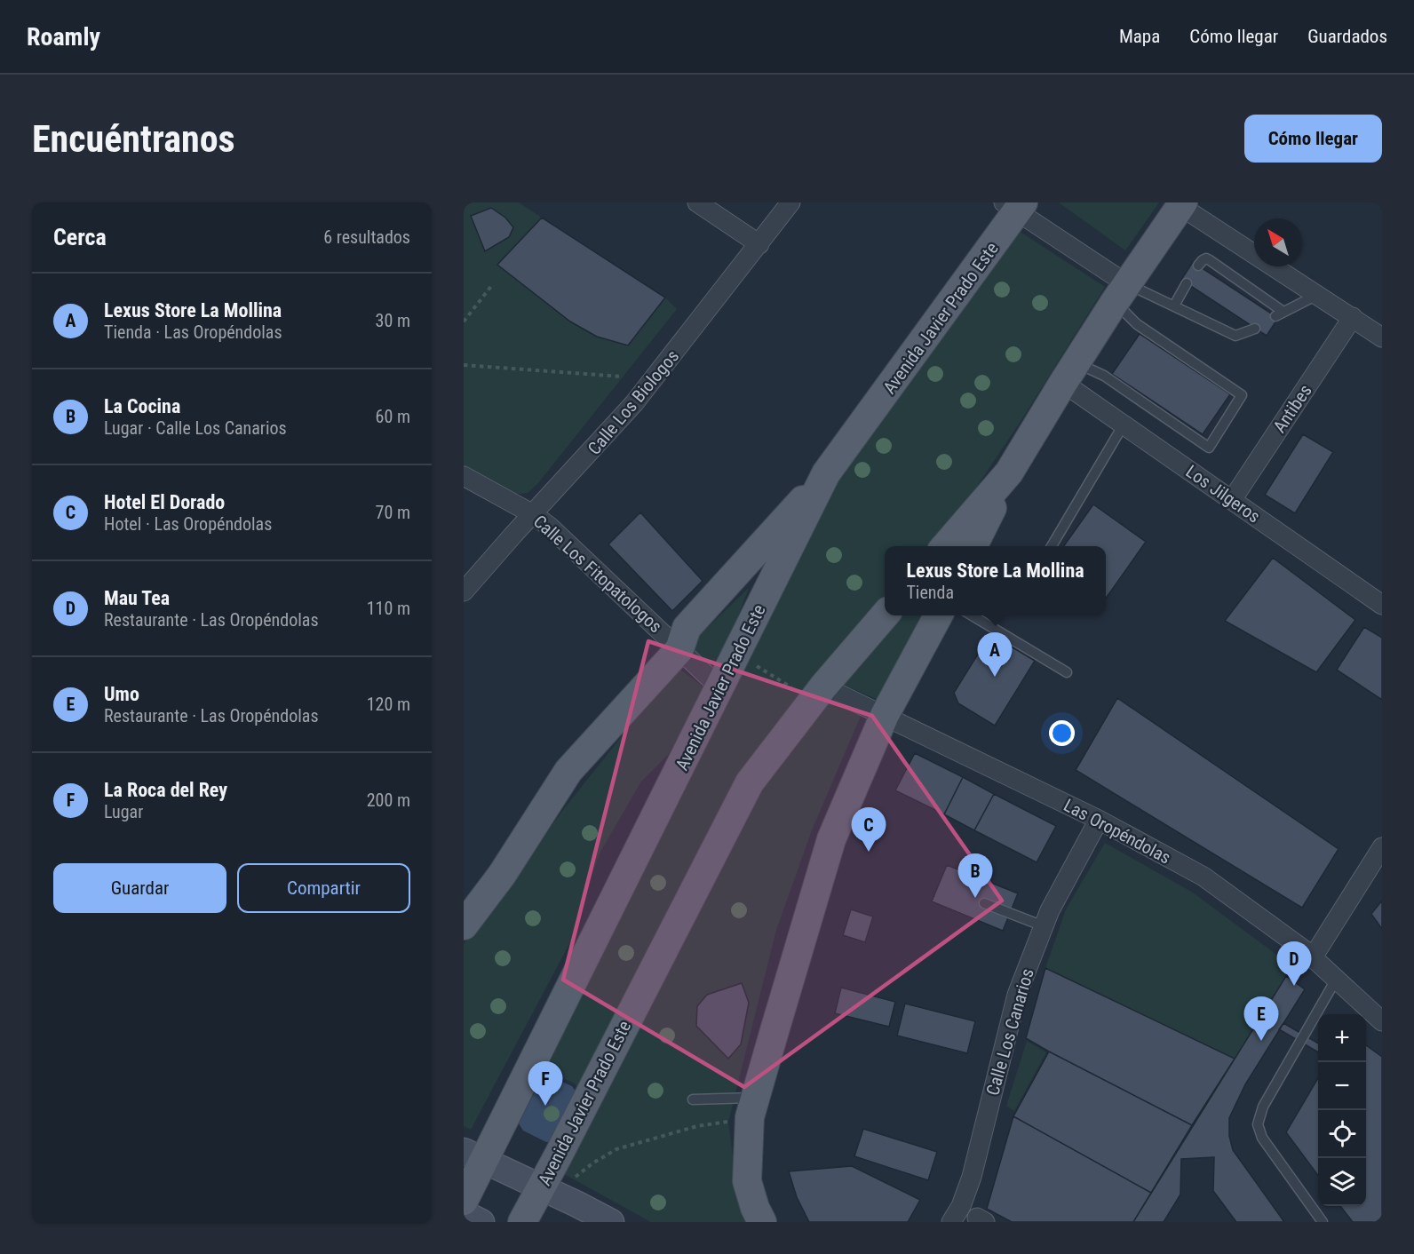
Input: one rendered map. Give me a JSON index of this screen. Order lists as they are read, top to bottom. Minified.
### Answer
{"streets":{"main road":["Avenida Javier Prado Este"],"street":["Calle Los Biologos","Antibes","Los Jilgeros","Calle Los Fitopatologos","Las Oropéndolas","Calle Los Canarios"]},"crossings":[["Avenida Javier Prado Este","Calle Los Fitopatologos"],["Avenida Javier Prado Este","Las Oropéndolas"],["Calle Los Biologos","Calle Los Fitopatologos"],["Antibes","Los Jilgeros"],["Las Oropéndolas","Calle Los Canarios"]],"north":"top left","page":{"header":"Roamly","nav":["Mapa","Cómo llegar","Guardados"],"buttons":["Cómo llegar",["Guardar","Compartir"]],"title":"Encuéntranos","heading":["Cerca","6 resultados"],"list":[{"mark":"A","name":"Lexus Store La Mollina","note":"Tienda · Las Oropéndolas","value":"30 m"},{"mark":"B","name":"La Cocina","note":"Lugar · Calle Los Canarios","value":"60 m"},{"mark":"C","name":"Hotel El Dorado","note":"Hotel · Las Oropéndolas","value":"70 m"},{"mark":"D","name":"Mau Tea","note":"Restaurante · Las Oropéndolas","value":"110 m"},{"mark":"E","name":"Umo","note":"Restaurante · Las Oropéndolas","value":"120 m"},{"mark":"F","name":"La Roca del Rey","note":"Lugar","value":"200 m"}],"popup":["Lexus Store La Mollina","Tienda"],"pins":["A","C","B","D","E","F"],"map_buttons":["+","−"]}}
